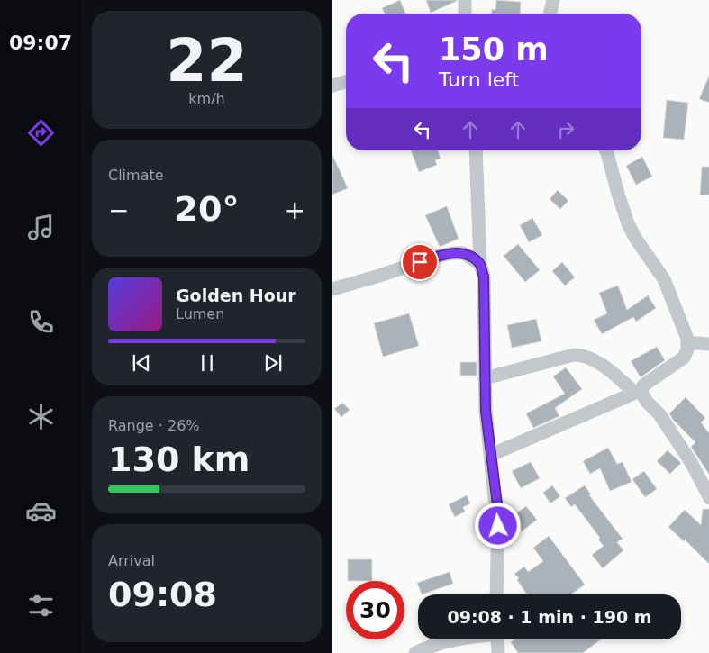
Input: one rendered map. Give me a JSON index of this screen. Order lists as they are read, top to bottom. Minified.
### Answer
{"page":{"tabs":"09:07","tile":[["22","km/h"],"Climate",["Range · 26%","130 km"],["Arrival","09:08"]],"turn":["150 m","Turn left"],"heat":["−","20°","+"],"song":["Golden Hour","Lumen"],"limit":"30","trip":"09:08 · 1 min · 190 m"}}
